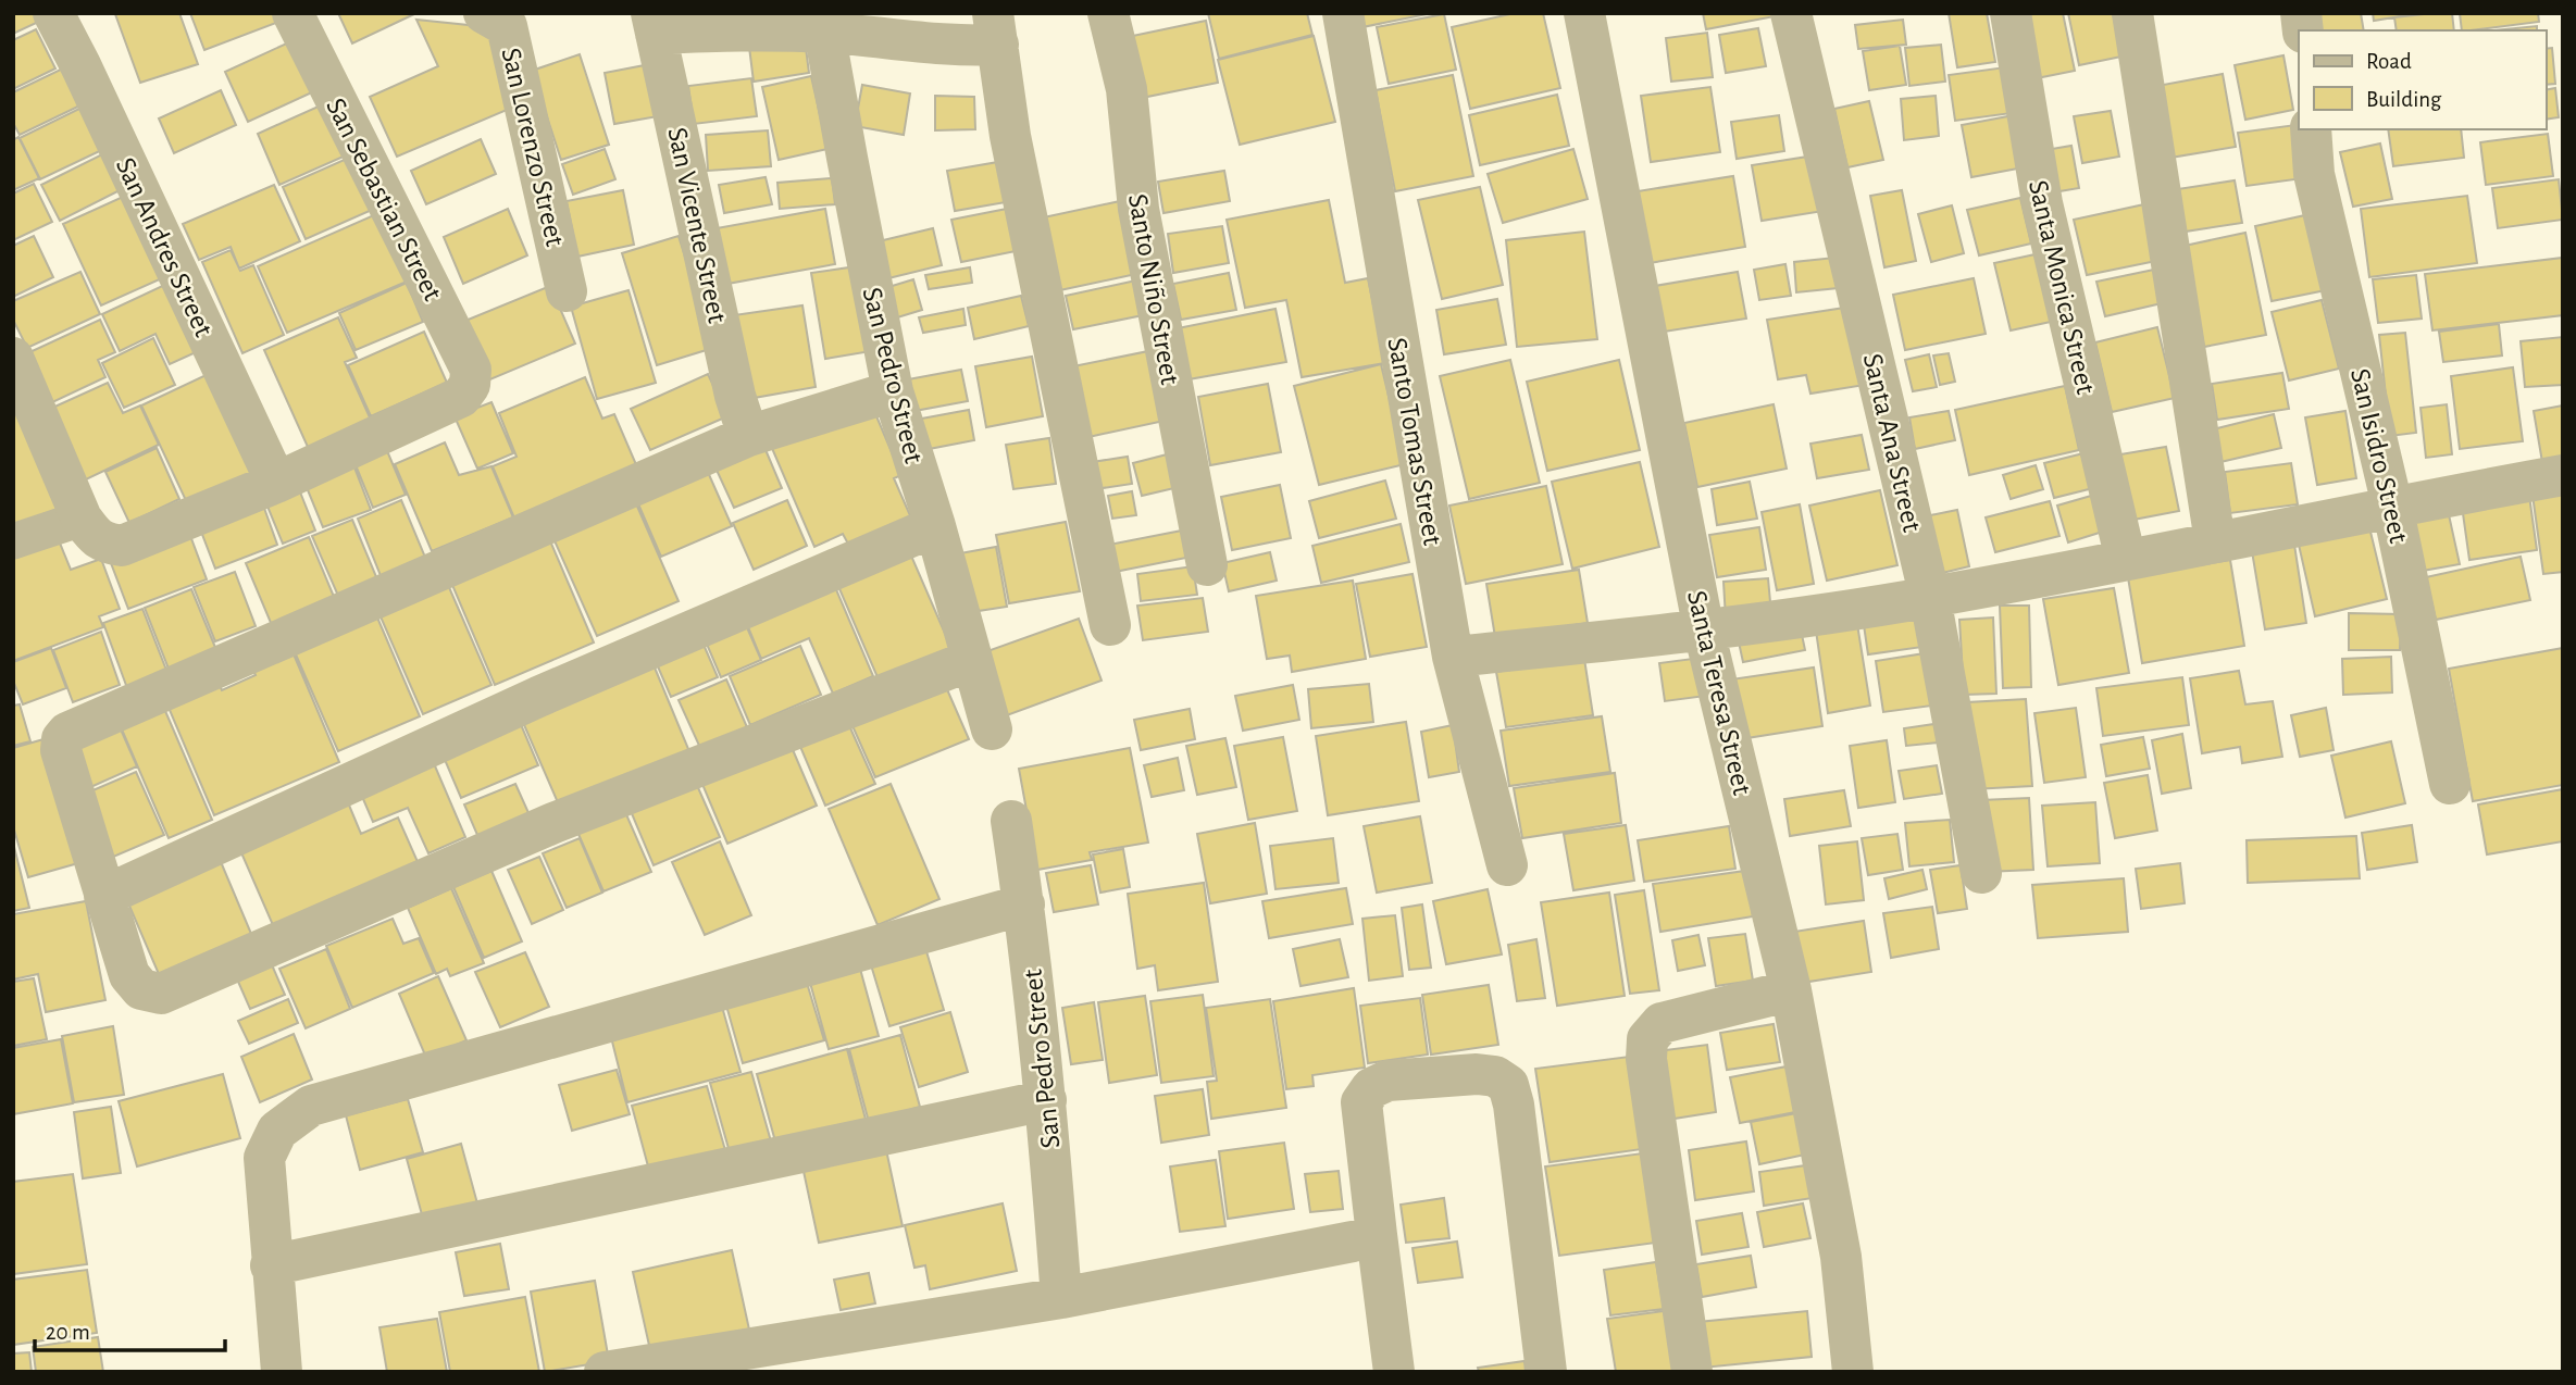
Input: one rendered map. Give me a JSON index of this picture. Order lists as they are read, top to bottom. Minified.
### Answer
{"streets":{"street":["San Lorenzo Street","San Sebastian Street","San Vicente Street","San Andres Street","Santa Monica Street","Santo Niño Street","San Pedro Street","Santo Tomas Street","Santa Ana Street","San Isidro Street","Santa Teresa Street"]},"crossings":[["San Sebastian Street","San Andres Street"]],"legend":["Road","Building"],"scale_bar":"20 m"}
